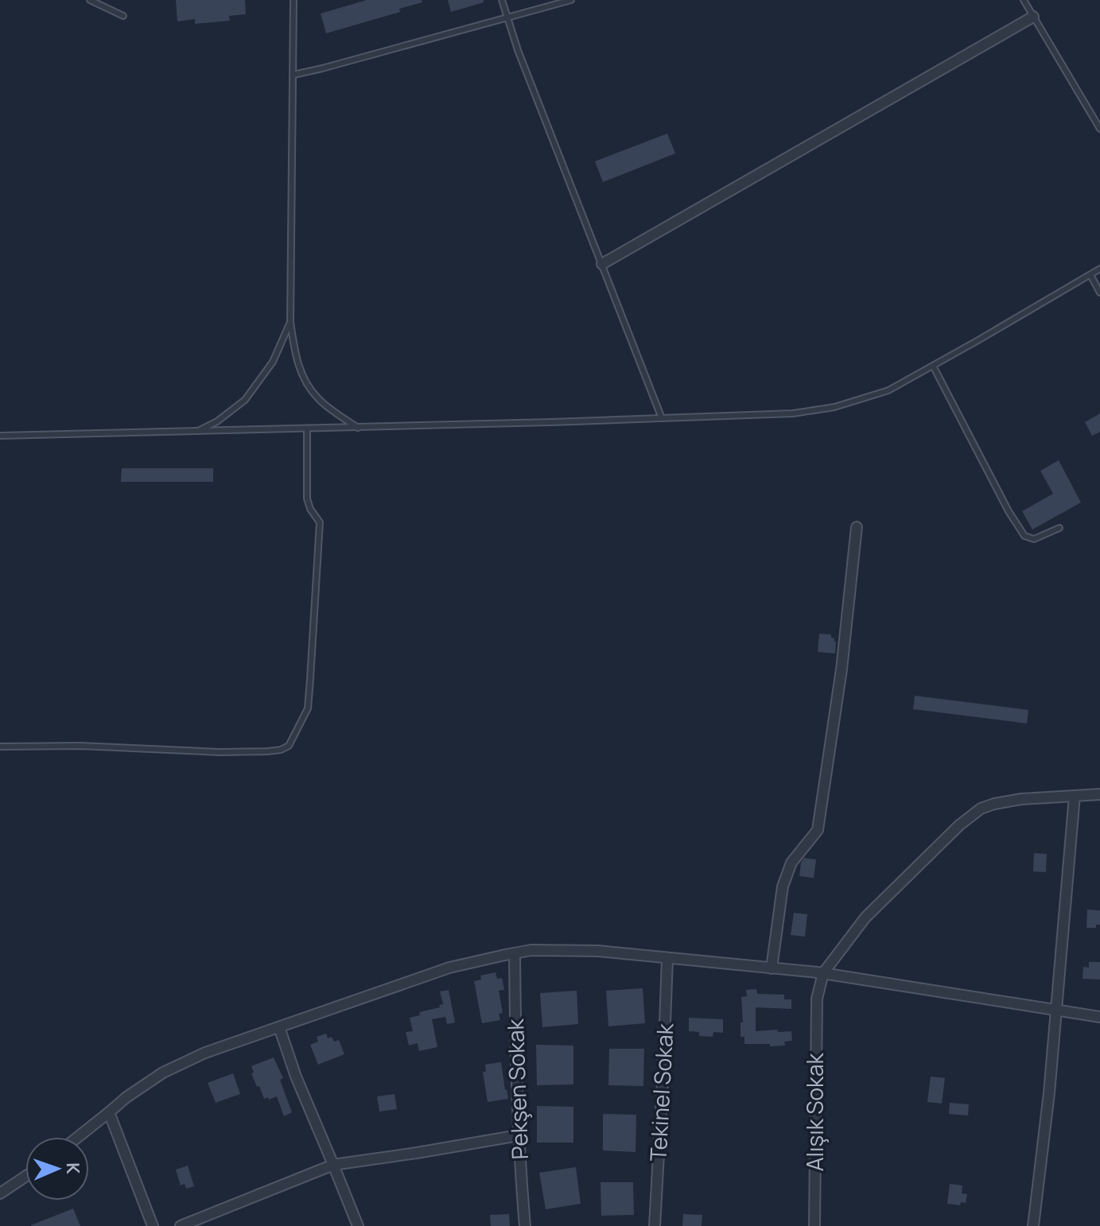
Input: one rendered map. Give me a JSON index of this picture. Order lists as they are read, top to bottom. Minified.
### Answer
{"streets":{"street":["Pekşen Sokak","Tekinel Sokak","Alışık Sokak"]},"north":"right"}
